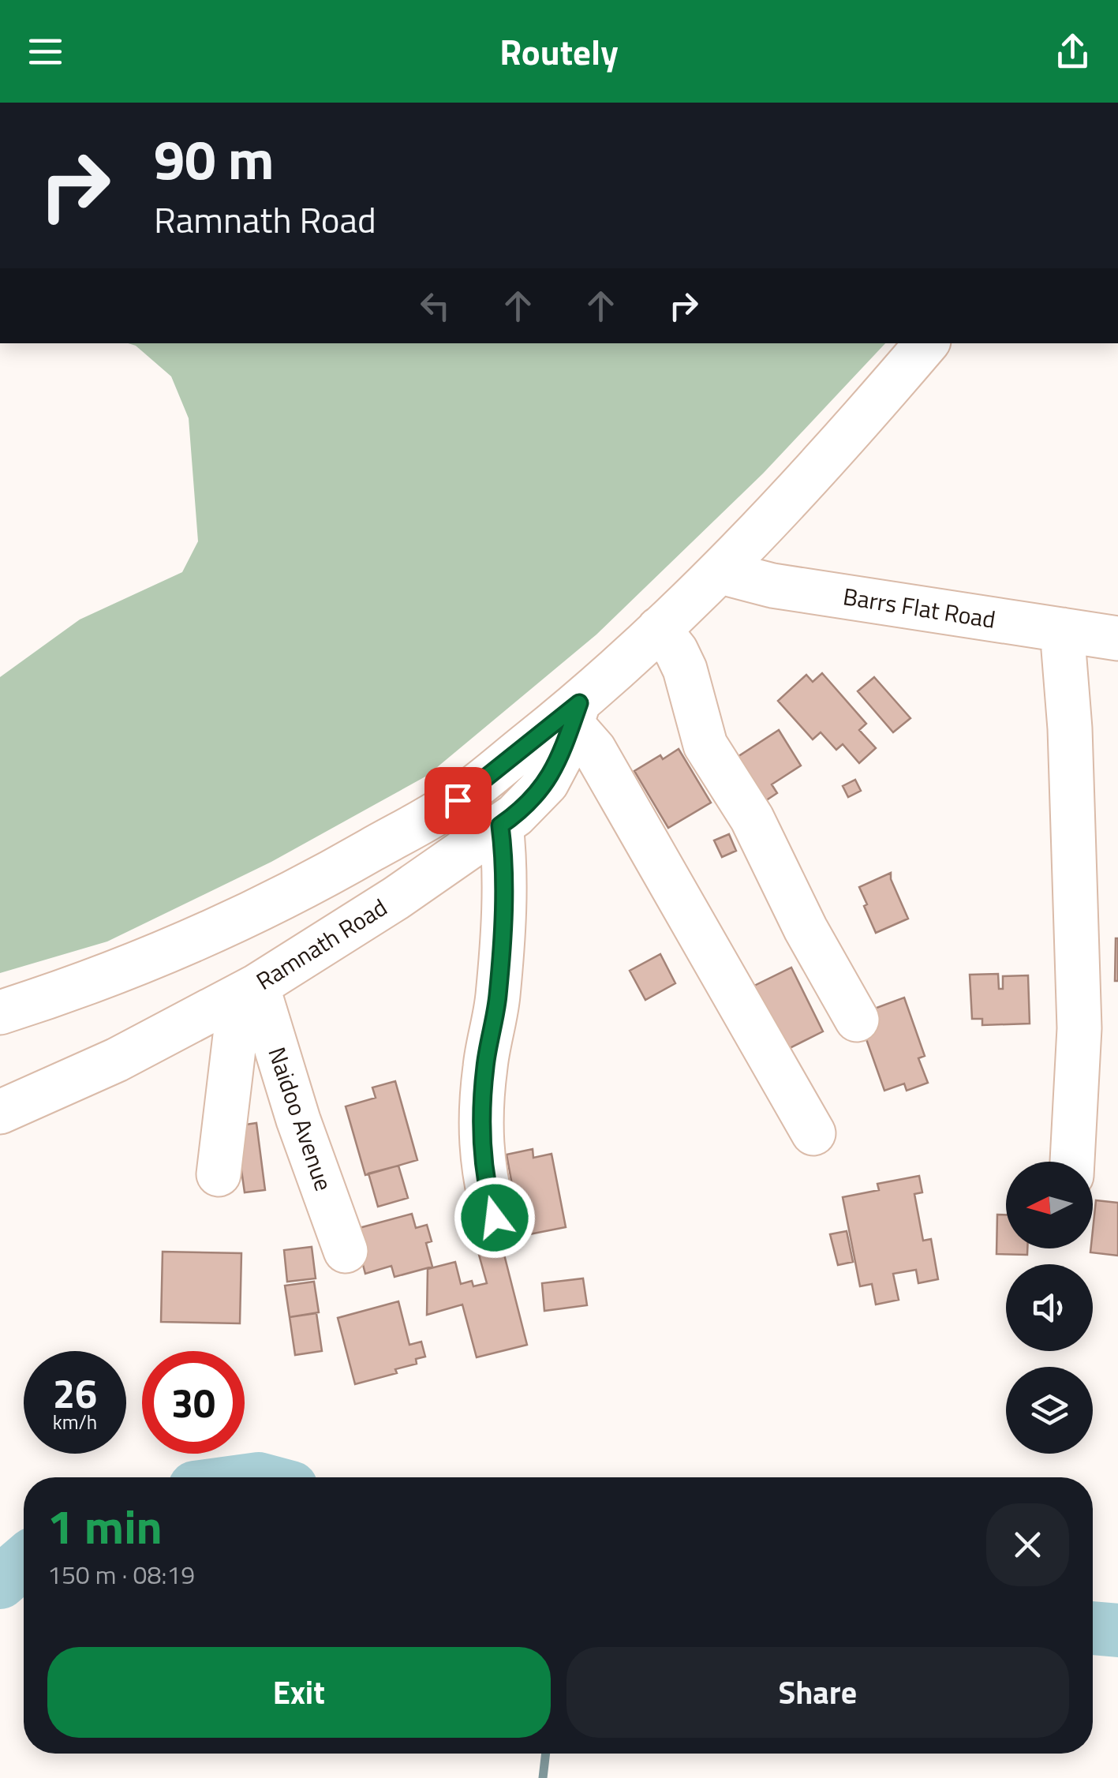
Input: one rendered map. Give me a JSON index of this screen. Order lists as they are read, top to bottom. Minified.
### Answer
{"streets":{"street":["Barrs Flat Road","Ramnath Road","Naidoo Avenue"]},"crossings":[["Ramnath Road","Naidoo Avenue"]],"north":"left","page":{"header":"Routely","turn":["90 m","Ramnath Road"],"speed":"26 km/h","limit":"30","heading":["1 min","150 m · 08:19"],"buttons":["Exit","Share"]}}
